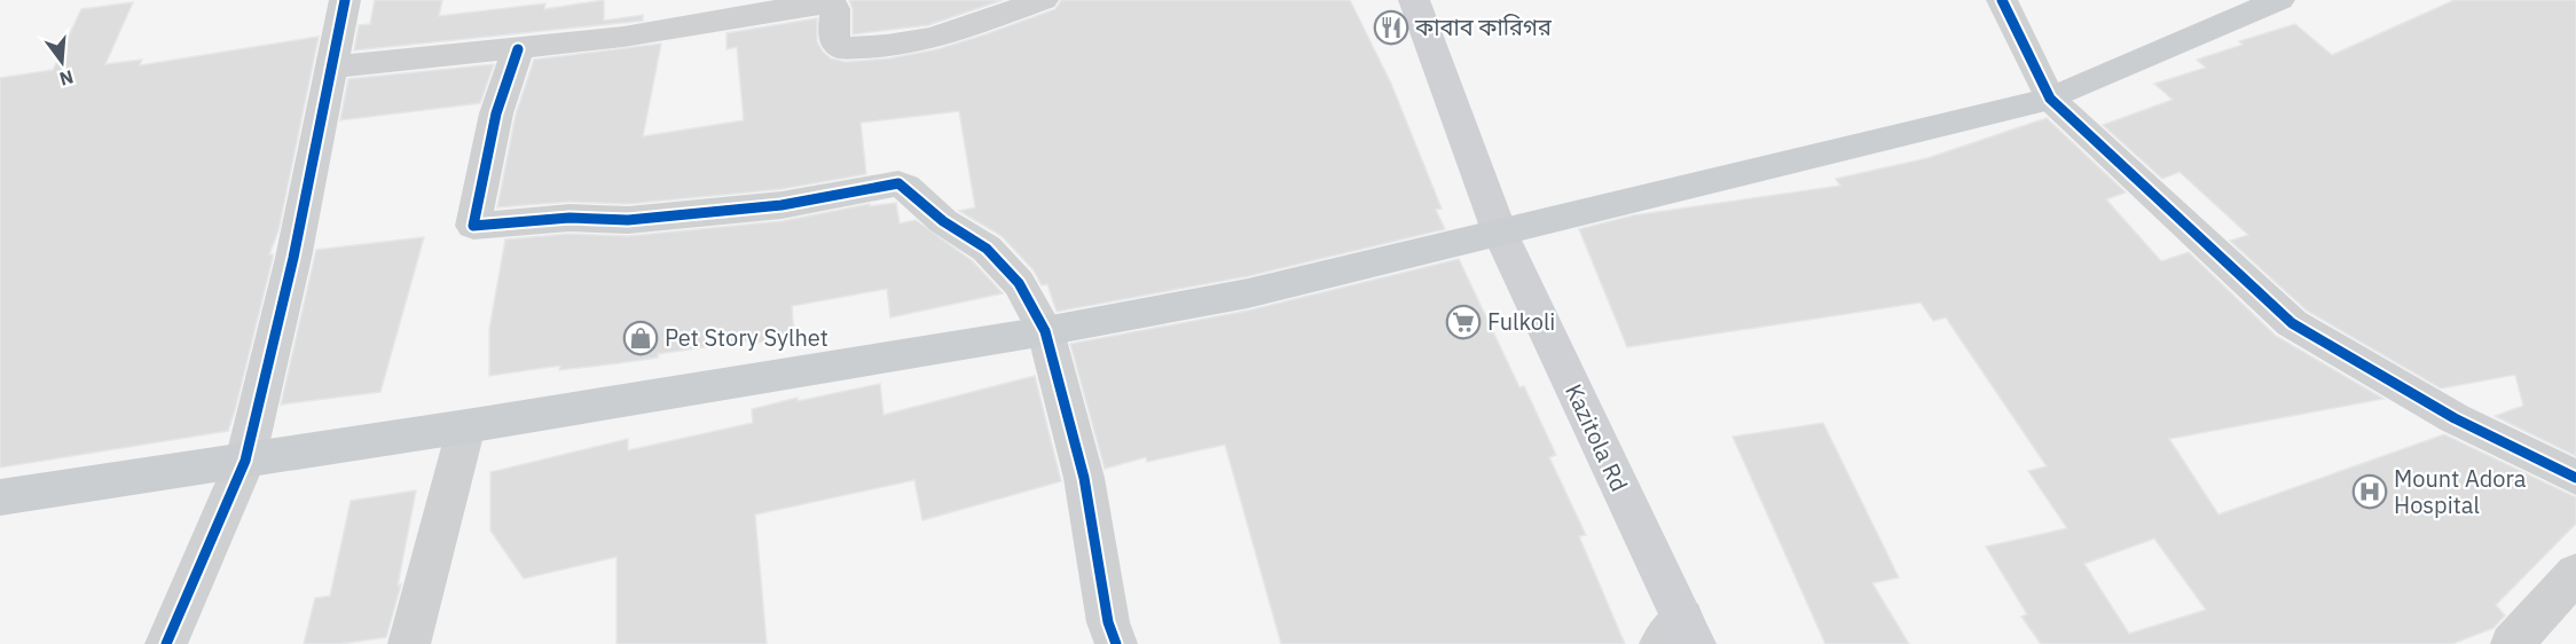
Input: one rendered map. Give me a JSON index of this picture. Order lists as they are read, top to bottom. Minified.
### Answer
{"streets":{"main road":["Kazitola Rd"]},"places":{"restaurant":["কাবাব কারিগর"],"supermarket":["Fulkoli"],"shop":["Pet Story Sylhet"],"hospital":["Mount Adora Hospital"]},"north":"bottom"}
